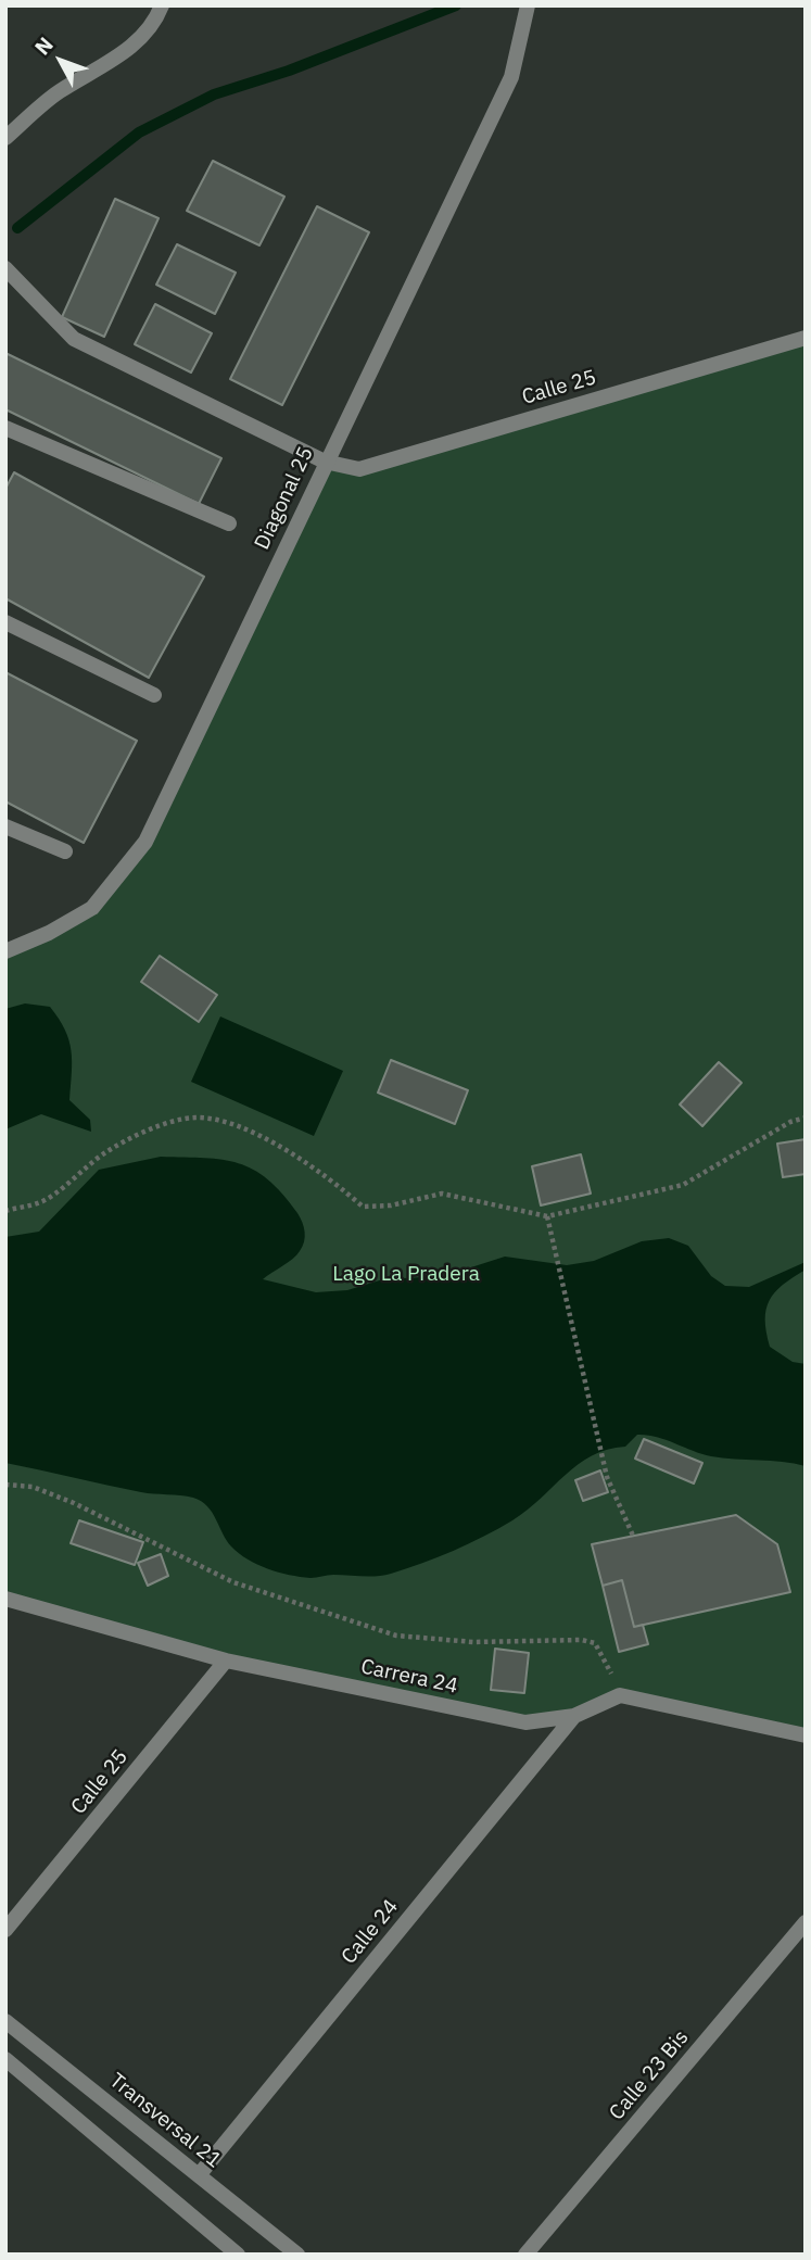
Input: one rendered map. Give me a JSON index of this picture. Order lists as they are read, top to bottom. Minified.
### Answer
{"streets":{"street":["Calle 25","Diagonal 25","Carrera 24","Calle 24","Calle 23 Bis","Transversal 21"]},"crossings":[["Calle 25","Diagonal 25"],["Calle 25","Carrera 24"],["Carrera 24","Calle 24"],["Calle 24","Transversal 21"]],"parks":["Lago La Pradera"],"north":"top left"}
